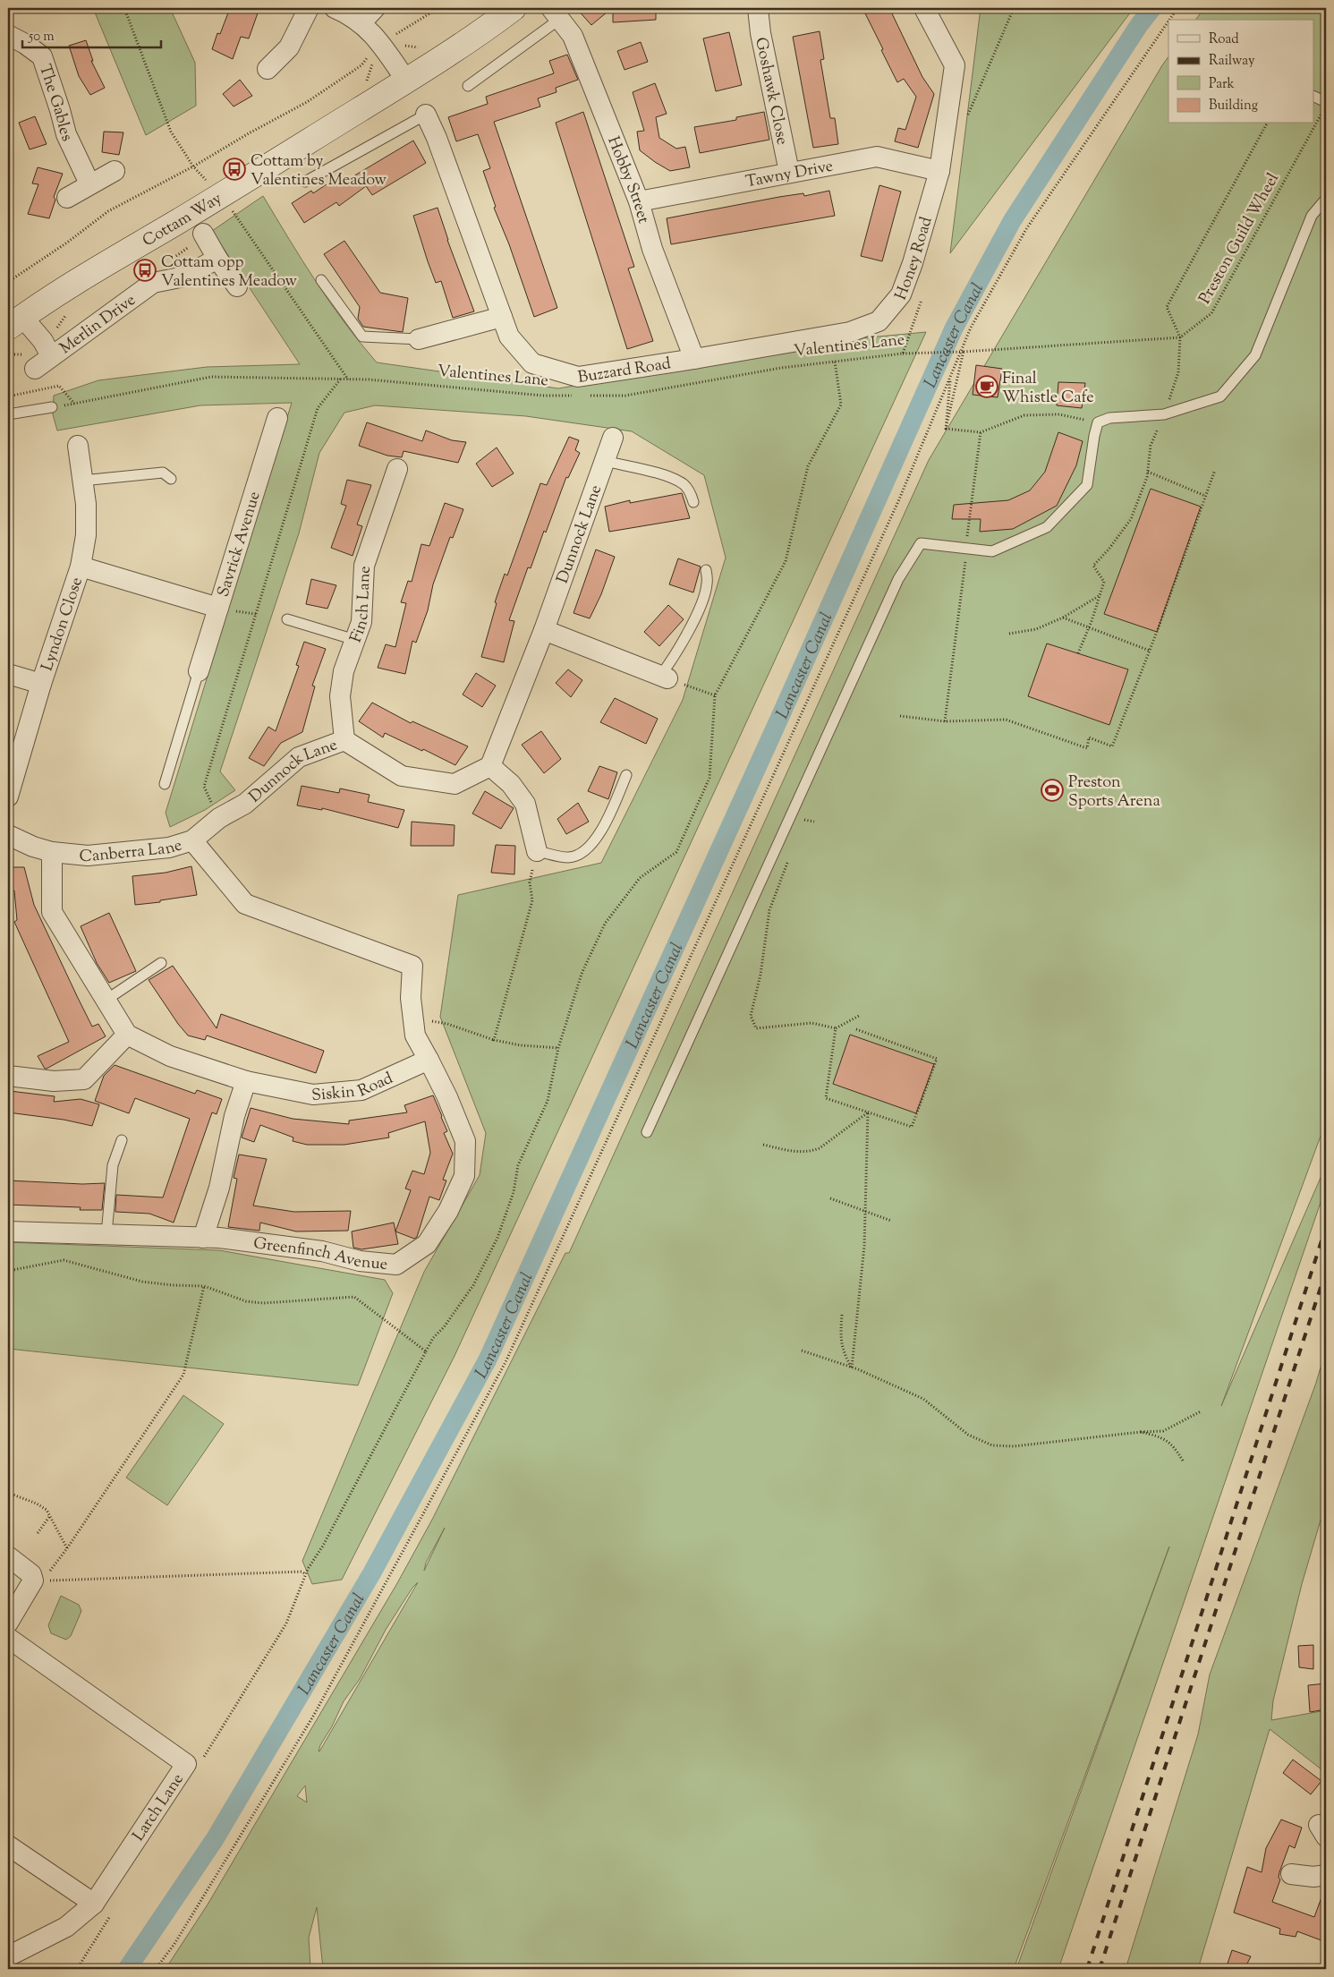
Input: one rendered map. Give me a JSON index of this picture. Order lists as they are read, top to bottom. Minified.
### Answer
{"streets":{"main road":["Cottam Way"],"street":["Goshawk Close","The Gables","Tawny Drive","Hobby Street","Honey Road","Merlin Drive","Buzzard Road","Dunnock Lane","Savrick Avenue","Finch Lane","Lyndon Close","Canberra Lane","Siskin Road","Greenfinch Avenue","Larch Lane"],"path":["Preston Guild Wheel","Valentines Lane"]},"crossings":[["Goshawk Close","Tawny Drive"],["Tawny Drive","Hobby Street"],["Tawny Drive","Honey Road"],["Hobby Street","Honey Road"],["Hobby Street","Buzzard Road"],["Cottam Way","Merlin Drive"],["Honey Road","Buzzard Road"],["Dunnock Lane","Finch Lane"],["Dunnock Lane","Canberra Lane"],["Siskin Road","Greenfinch Avenue"]],"water":["Lancaster Canal"],"places":{"bus stop":["Cottam by Valentines Meadow","Cottam opp Valentines Meadow"],"cafe":["Final Whistle Cafe"],"sports":["Preston Sports Arena"]},"legend":["Road","Railway","Park","Building"],"scale_bar":"50 m"}
